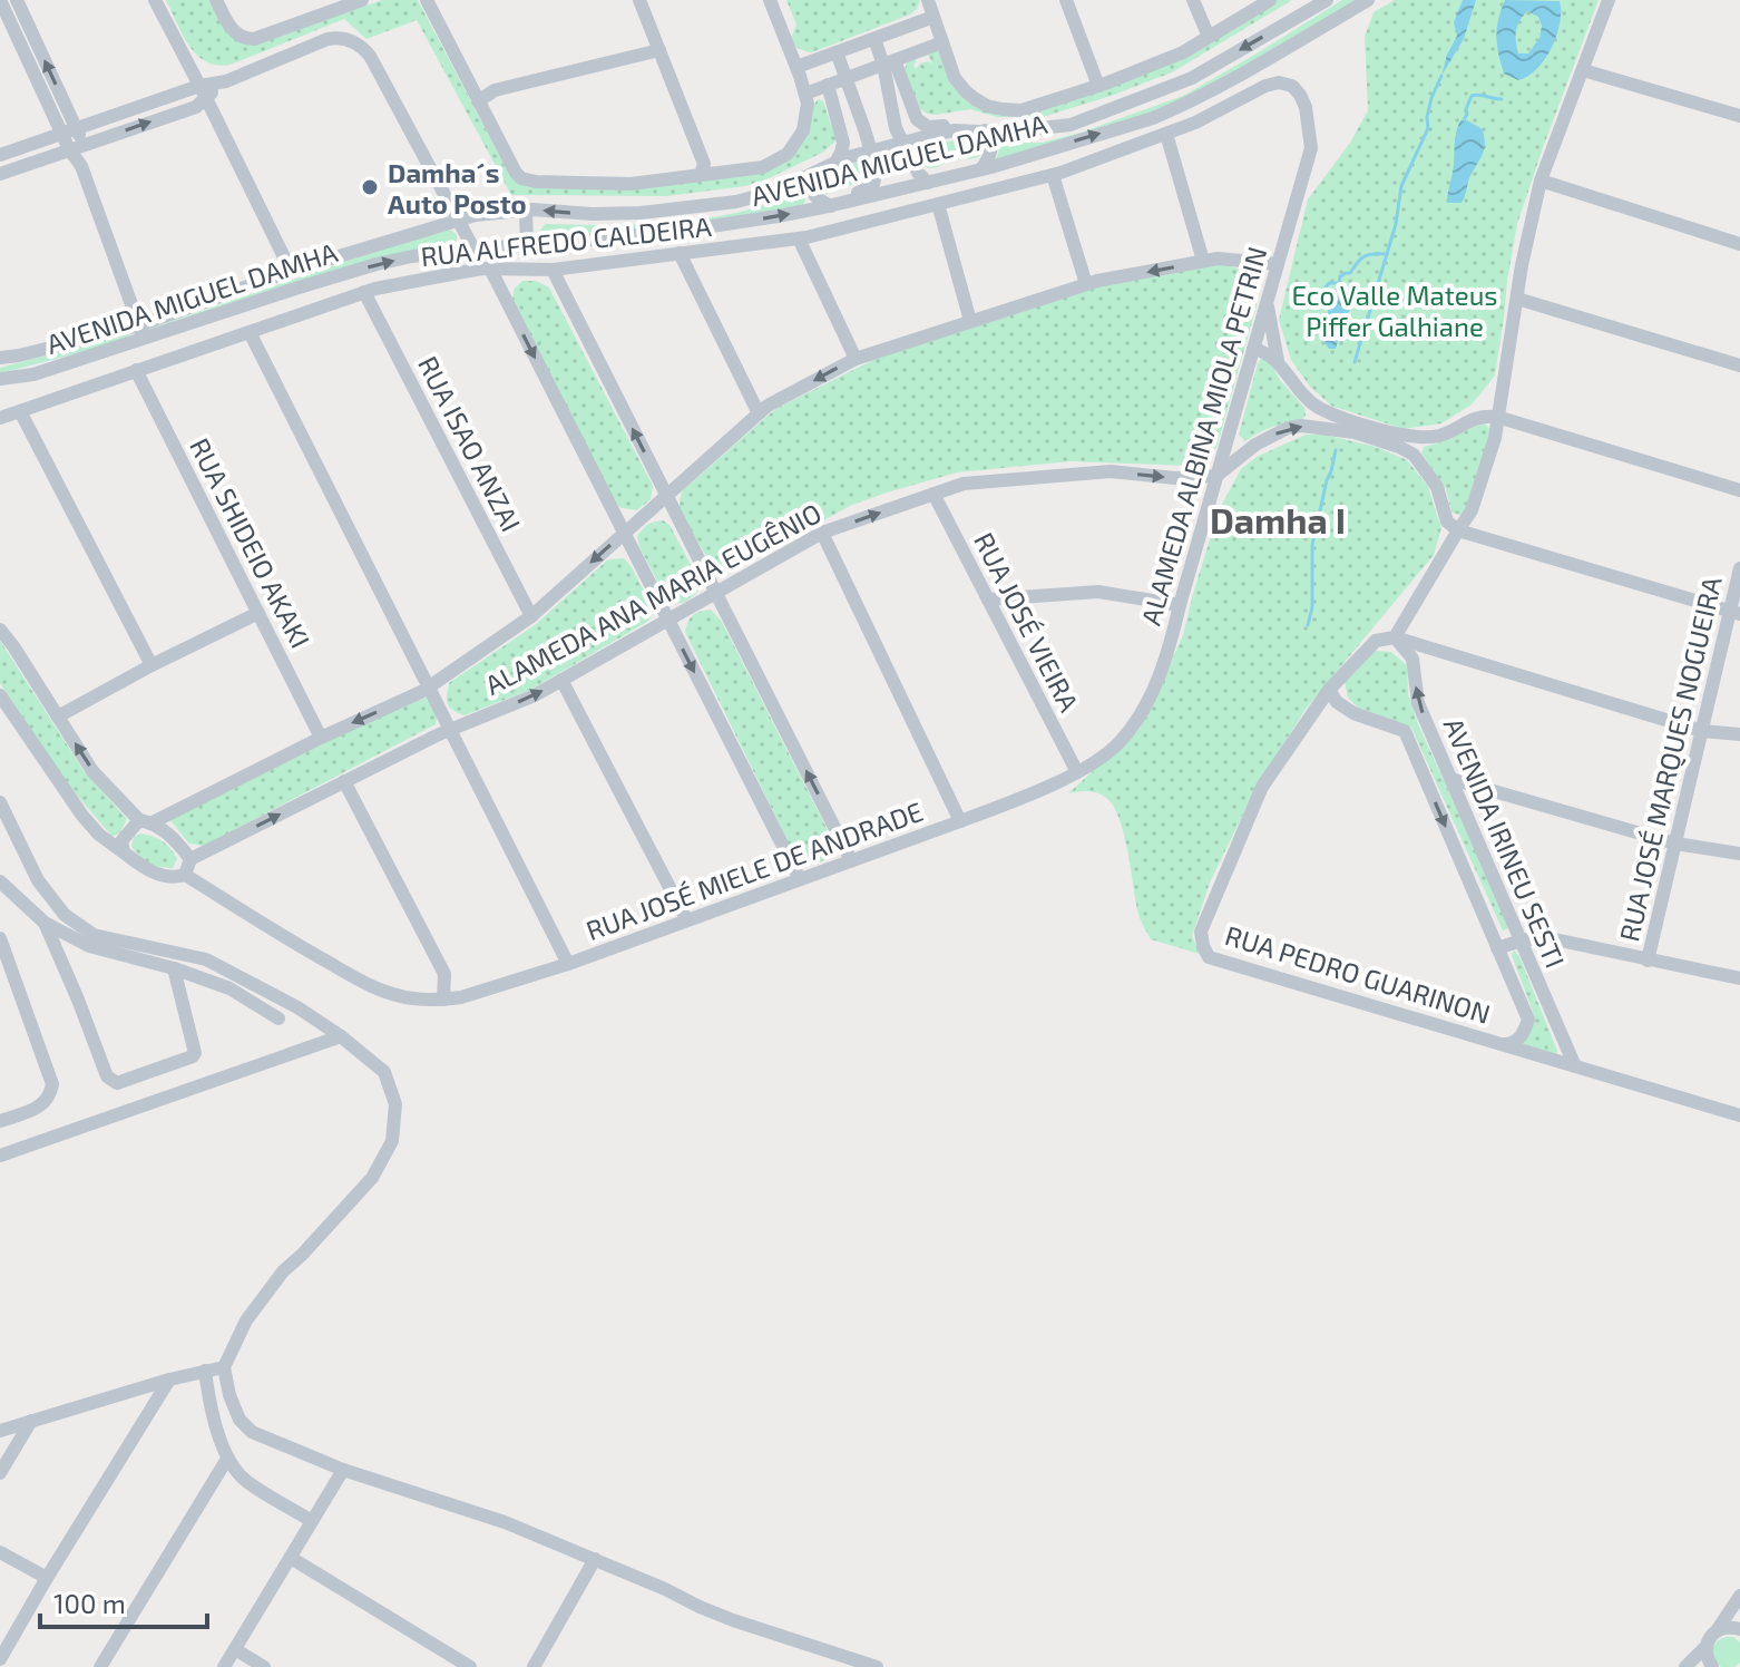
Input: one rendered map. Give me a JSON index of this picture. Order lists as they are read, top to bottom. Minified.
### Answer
{"streets":{"street":["AVENIDA MIGUEL DAMHA","RUA ALFREDO CALDEIRA","ALAMEDA ALBINA MIOLA PETRIN","RUA ISAO ANZAI","RUA SHIDEIO AKAKI","ALAMEDA ANA MARIA EUGÊNIO","RUA JOSÉ VIEIRA","RUA JOSÉ MARQUES NOGUEIRA","AVENIDA IRINEU SESTI","RUA JOSÉ MIELE DE ANDRADE","RUA PEDRO GUARINON"]},"crossings":[["RUA ALFREDO CALDEIRA","ALAMEDA ALBINA MIOLA PETRIN"],["RUA ALFREDO CALDEIRA","RUA ISAO ANZAI"],["RUA ALFREDO CALDEIRA","RUA SHIDEIO AKAKI"],["ALAMEDA ALBINA MIOLA PETRIN","ALAMEDA ANA MARIA EUGÊNIO"],["ALAMEDA ALBINA MIOLA PETRIN","RUA JOSÉ VIEIRA"],["ALAMEDA ALBINA MIOLA PETRIN","RUA JOSÉ MIELE DE ANDRADE"],["RUA ISAO ANZAI","ALAMEDA ANA MARIA EUGÊNIO"],["RUA SHIDEIO AKAKI","ALAMEDA ANA MARIA EUGÊNIO"],["ALAMEDA ANA MARIA EUGÊNIO","RUA JOSÉ VIEIRA"],["RUA JOSÉ VIEIRA","RUA JOSÉ MIELE DE ANDRADE"],["AVENIDA IRINEU SESTI","RUA PEDRO GUARINON"]],"districts":["Damha I"],"parks":["Eco Valle Mateus Piffer Galhiane"],"places":["Damha´s Auto Posto"],"scale_bar":"100 m"}
